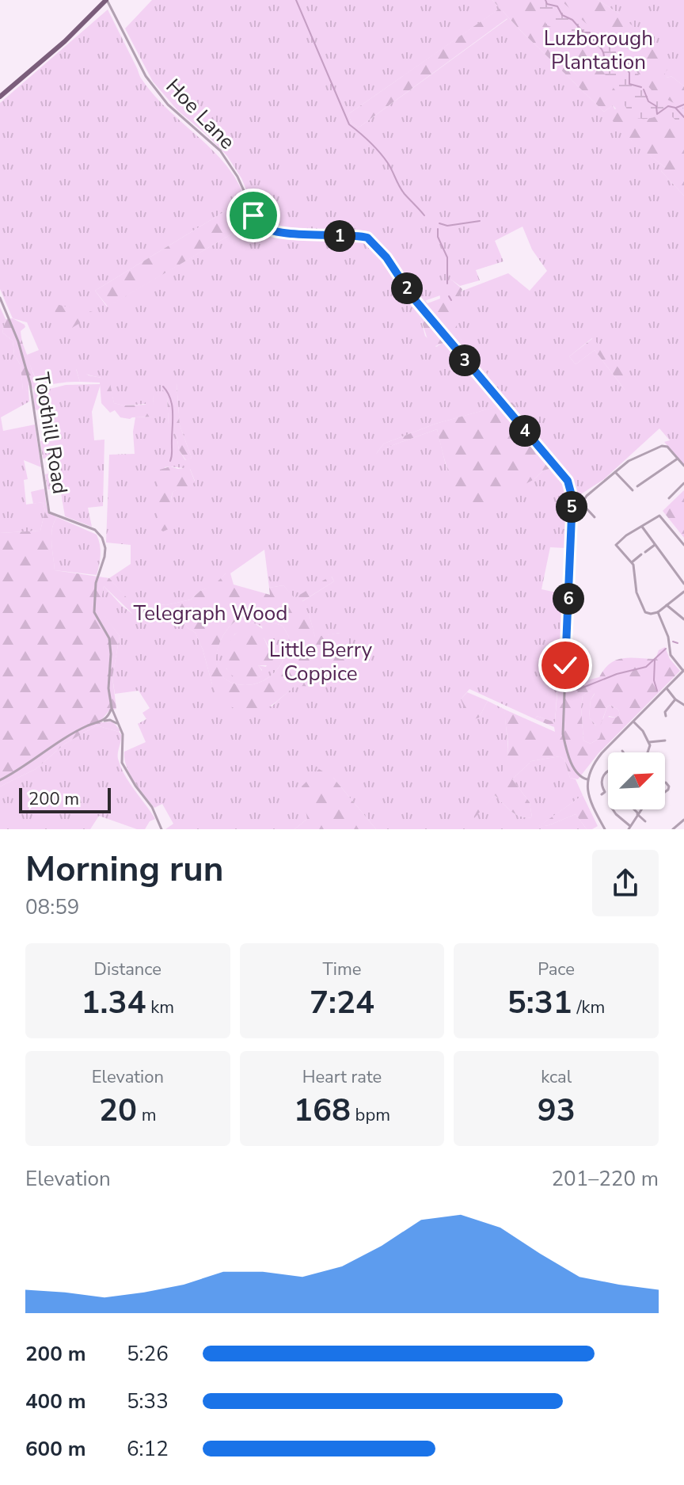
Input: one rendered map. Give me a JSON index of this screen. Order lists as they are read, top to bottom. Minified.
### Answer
{"streets":{"street":["Hoe Lane","Toothill Road"]},"parks":["Luzborough Plantation","Telegraph Wood","Little Berry Coppice"],"scale_bar":"200 m","north":"top right","page":{"pins":["1","2","3","4","5","6"],"scale":"200 m","heading":["Morning run","08:59"],"stats":[["Distance","1.34 km"],["Time","7:24"],["Pace","5:31 /km"],["Elevation","20 m"],["Heart rate","168 bpm"],["kcal","93"]],"chart":["Elevation","201–220 m"],"list":[{"name":"200 m","note":"5:26"},{"name":"400 m","note":"5:33"},{"name":"600 m","note":"6:12"}]}}
